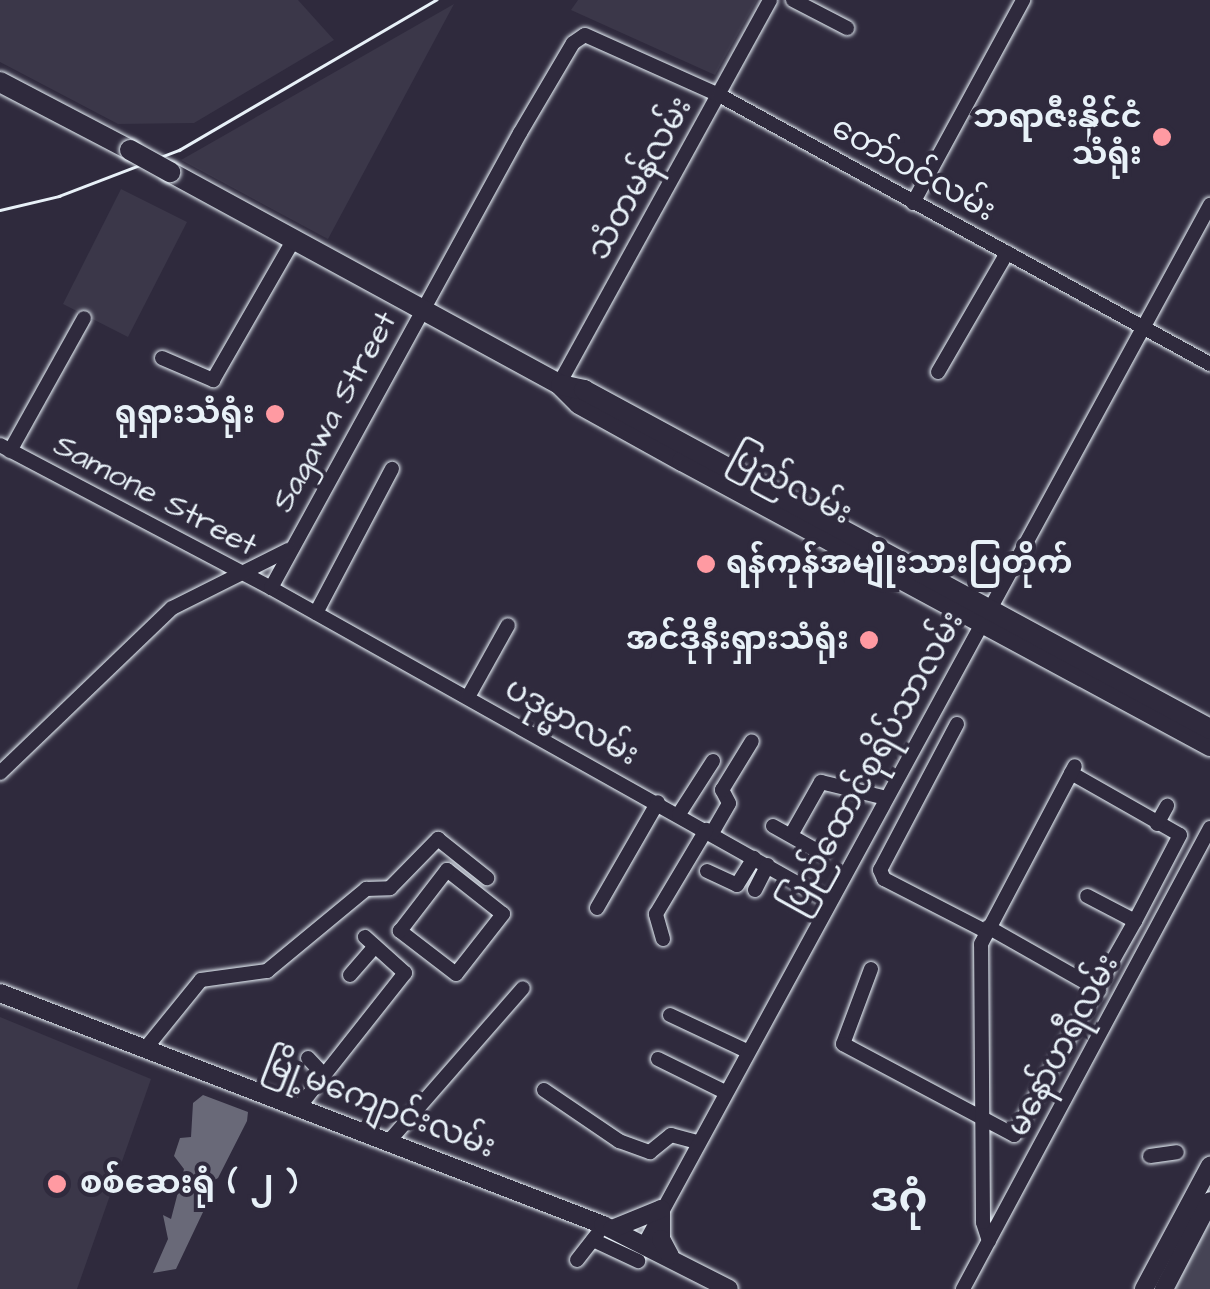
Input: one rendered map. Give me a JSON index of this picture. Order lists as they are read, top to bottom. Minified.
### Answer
{"streets":{"highway":["ပြည်လမ်း"],"main road":["မြို့မကျောင်းလမ်း"],"street":["တော်ဝင်လမ်း","သံတမန်လမ်း","Sagawa Street","Samone Street","ပဒုမ္မာလမ်း","ပြည်ထောင်စုရိပ်သာလမ်း","မနော်ဟရီလမ်း"]},"crossings":[["တော်ဝင်လမ်း","သံတမန်လမ်း"],["တော်ဝင်လမ်း","Sagawa Street"],["တော်ဝင်လမ်း","ပြည်ထောင်စုရိပ်သာလမ်း"],["သံတမန်လမ်း","ပြည်လမ်း"],["Sagawa Street","ပြည်လမ်း"],["Sagawa Street","Samone Street"],["ပြည်လမ်း","ပြည်ထောင်စုရိပ်သာလမ်း"],["Samone Street","ပဒုမ္မာလမ်း"],["ပဒုမ္မာလမ်း","ပြည်ထောင်စုရိပ်သာလမ်း"],["ပြည်ထောင်စုရိပ်သာလမ်း","မြို့မကျောင်းလမ်း"]],"districts":["ဒဂုံ"],"places":["ဘရာဇီးနိုင်ငံ သံရုံး","ရုရှားသံရုံး","ရန်ကုန်အမျိုးသားပြတိုက်","အင်ဒိုနီးရှားသံရုံး","စစ်ဆေးရုံ ( ၂ )"]}
